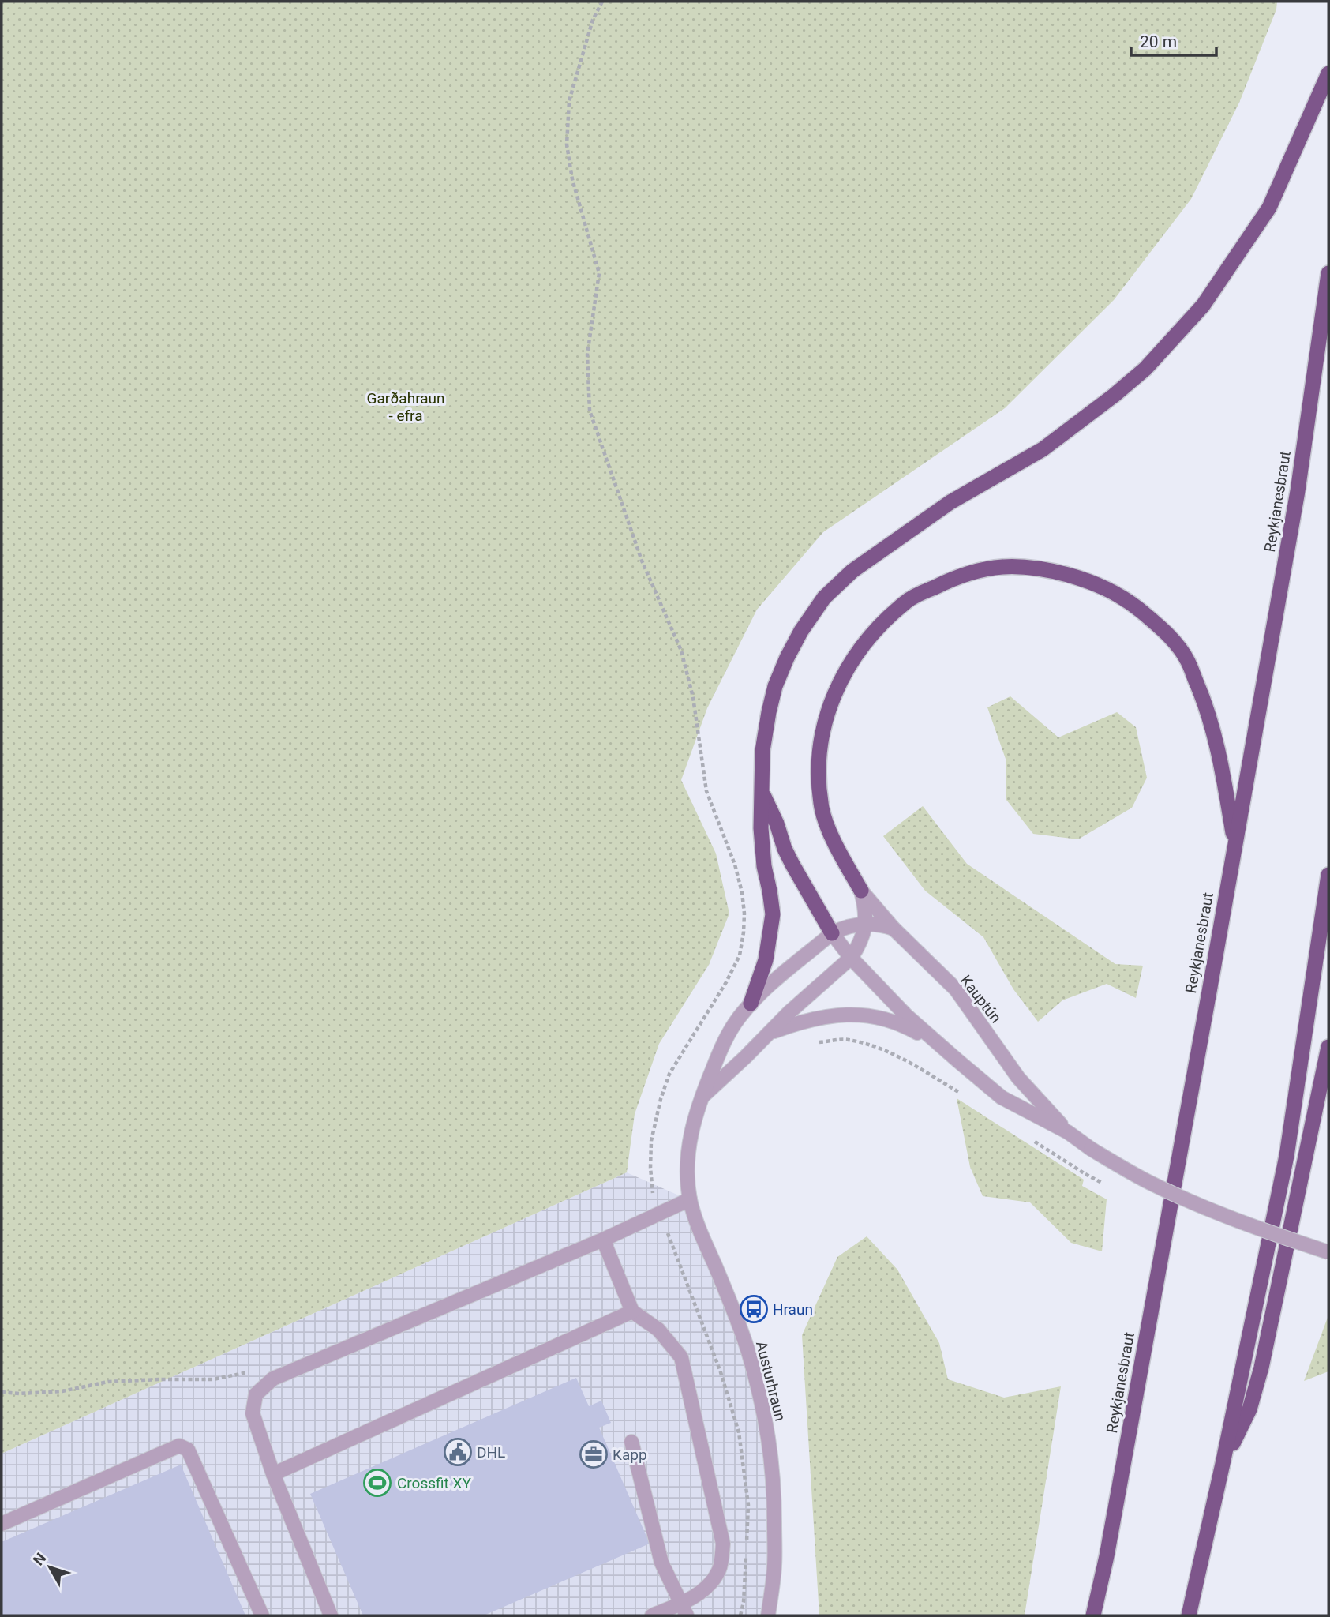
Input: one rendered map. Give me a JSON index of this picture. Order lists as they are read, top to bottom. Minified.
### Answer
{"streets":{"highway":["Reykjanesbraut"],"street":["Kauptún","Austurhraun"]},"crossings":[["Kauptún","Austurhraun"]],"parks":["Garðahraun - efra"],"places":{"bus stop":["Hraun"],"public building":["DHL"],"office":["Kapp"],"sports":["Crossfit XY"]},"scale_bar":"20 m","north":"top left"}
